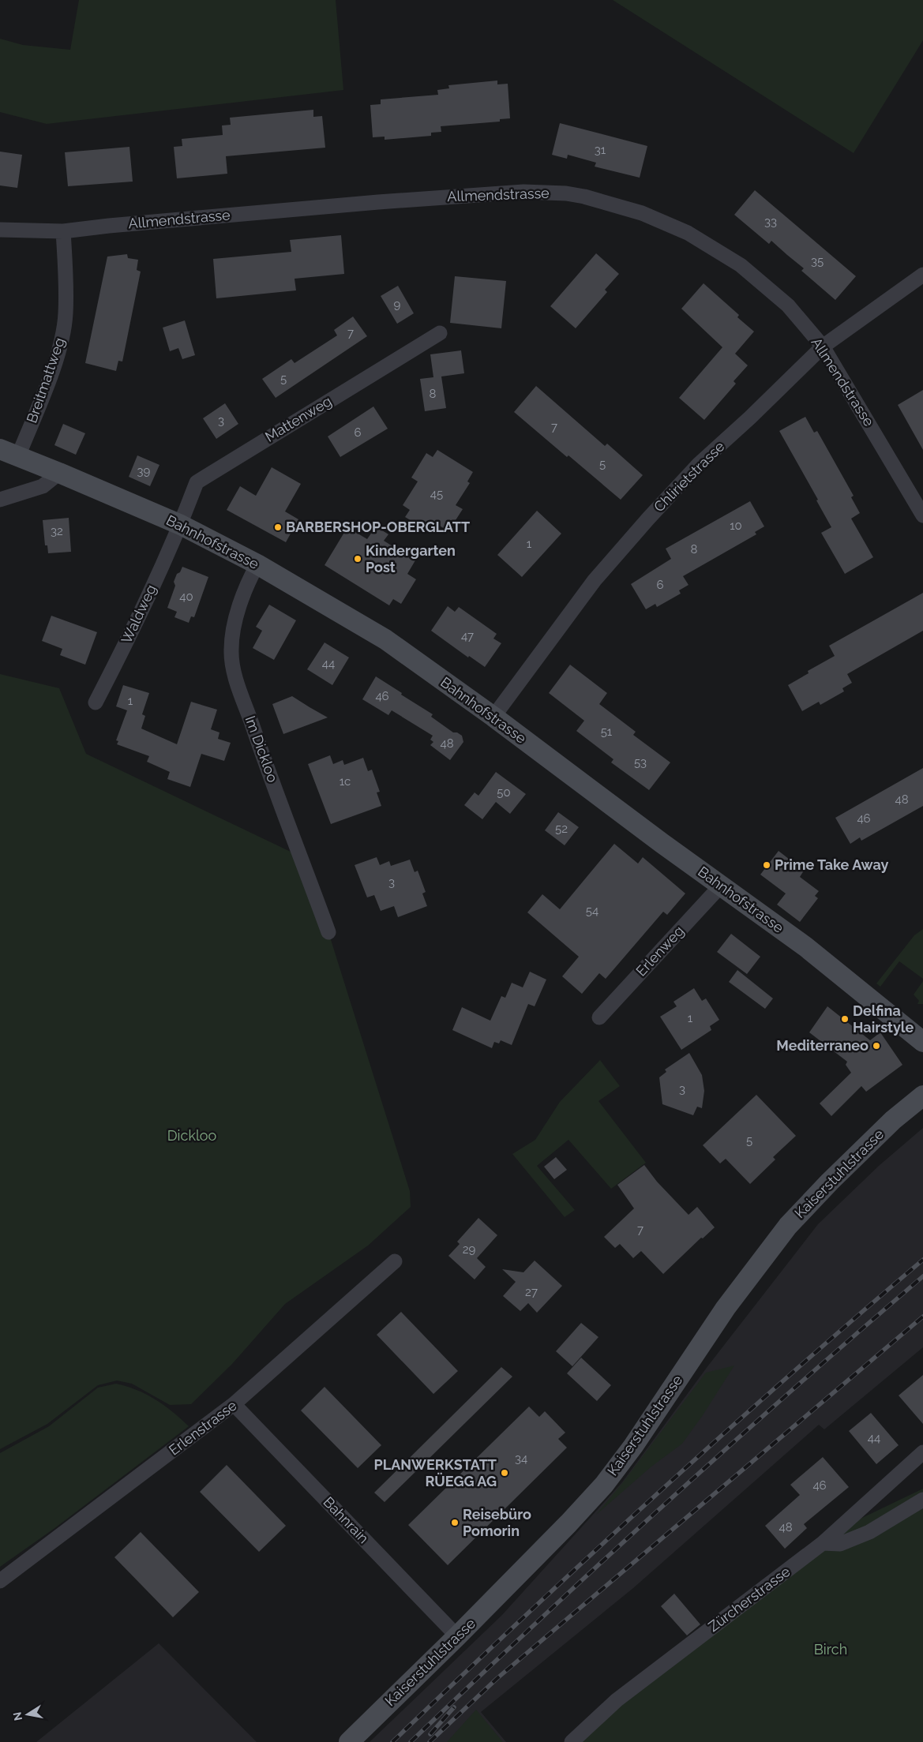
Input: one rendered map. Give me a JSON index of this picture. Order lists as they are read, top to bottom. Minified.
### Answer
{"streets":{"street":["Allmendstrasse","Breitmattweg","Mattenweg","Chlirietstrasse","Bahnhofstrasse","Waldweg","Im Dickloo","Erlenweg","Kaiserstuhlstrasse","Erlenstrasse","Bahnrain","Zürcherstrasse"]},"crossings":[["Allmendstrasse","Breitmattweg"],["Allmendstrasse","Chlirietstrasse"],["Breitmattweg","Bahnhofstrasse"],["Mattenweg","Bahnhofstrasse"],["Mattenweg","Waldweg"],["Chlirietstrasse","Bahnhofstrasse"],["Bahnhofstrasse","Waldweg"],["Bahnhofstrasse","Im Dickloo"],["Bahnhofstrasse","Erlenweg"],["Kaiserstuhlstrasse","Bahnrain"],["Erlenstrasse","Bahnrain"]],"parks":["Dickloo","Birch"],"places":["BARBERSHOP-OBERGLATT","Kindergarten Post","Prime Take Away","Delfina Hairstyle","Mediterraneo","PLANWERKSTATT RÜEGG AG","Reisebüro Pomorin"],"house_numbers":["31","33","35","9","7","5","8","3","7","6","5","39","45","10","32","1","8","6","40","47","44","46","1","51","48","53","1c","50","48","46","52","3","54","1","3","5","7","29","27","44","34","46","48"],"north":"left"}
